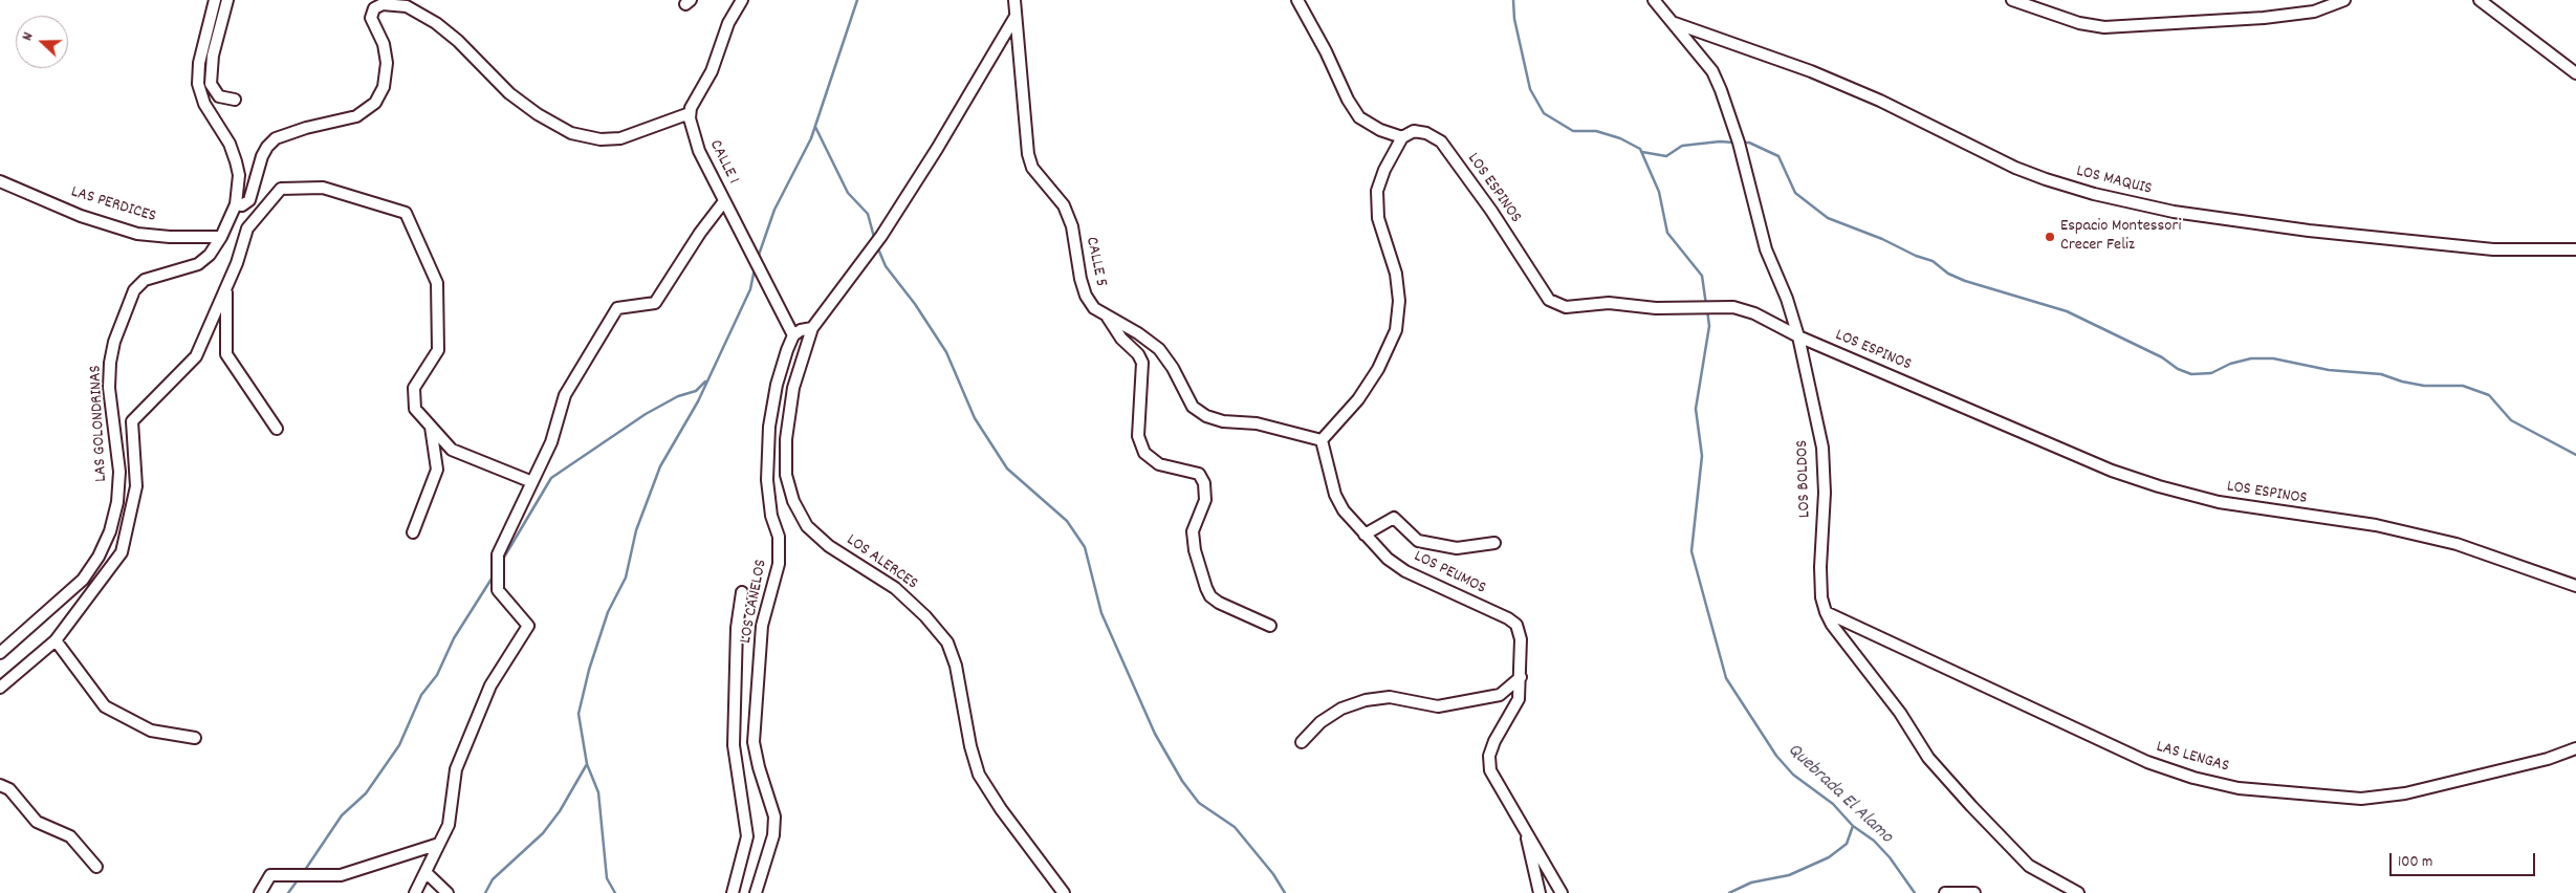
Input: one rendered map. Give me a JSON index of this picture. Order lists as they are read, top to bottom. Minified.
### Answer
{"streets":{"street":["CALLE 1","LOS MAQUIS","LOS ESPINOS","LAS PERDICES","CALLE 5","LAS GOLONDRINAS","LOS BOLDOS","LOS ALERCES","LOS PEUMOS","LOS CANELOS","LAS LENGAS"]},"crossings":[["CALLE 1","LOS CANELOS"],["LOS MAQUIS","LOS BOLDOS"],["LOS ESPINOS","LOS BOLDOS"],["LAS PERDICES","LAS GOLONDRINAS"],["CALLE 5","LOS PEUMOS"],["LOS BOLDOS","LAS LENGAS"]],"water":["Quebrada El Alamo"],"places":["Espacio Montessori Crecer Feliz"],"scale_bar":"100 m","north":"left"}
